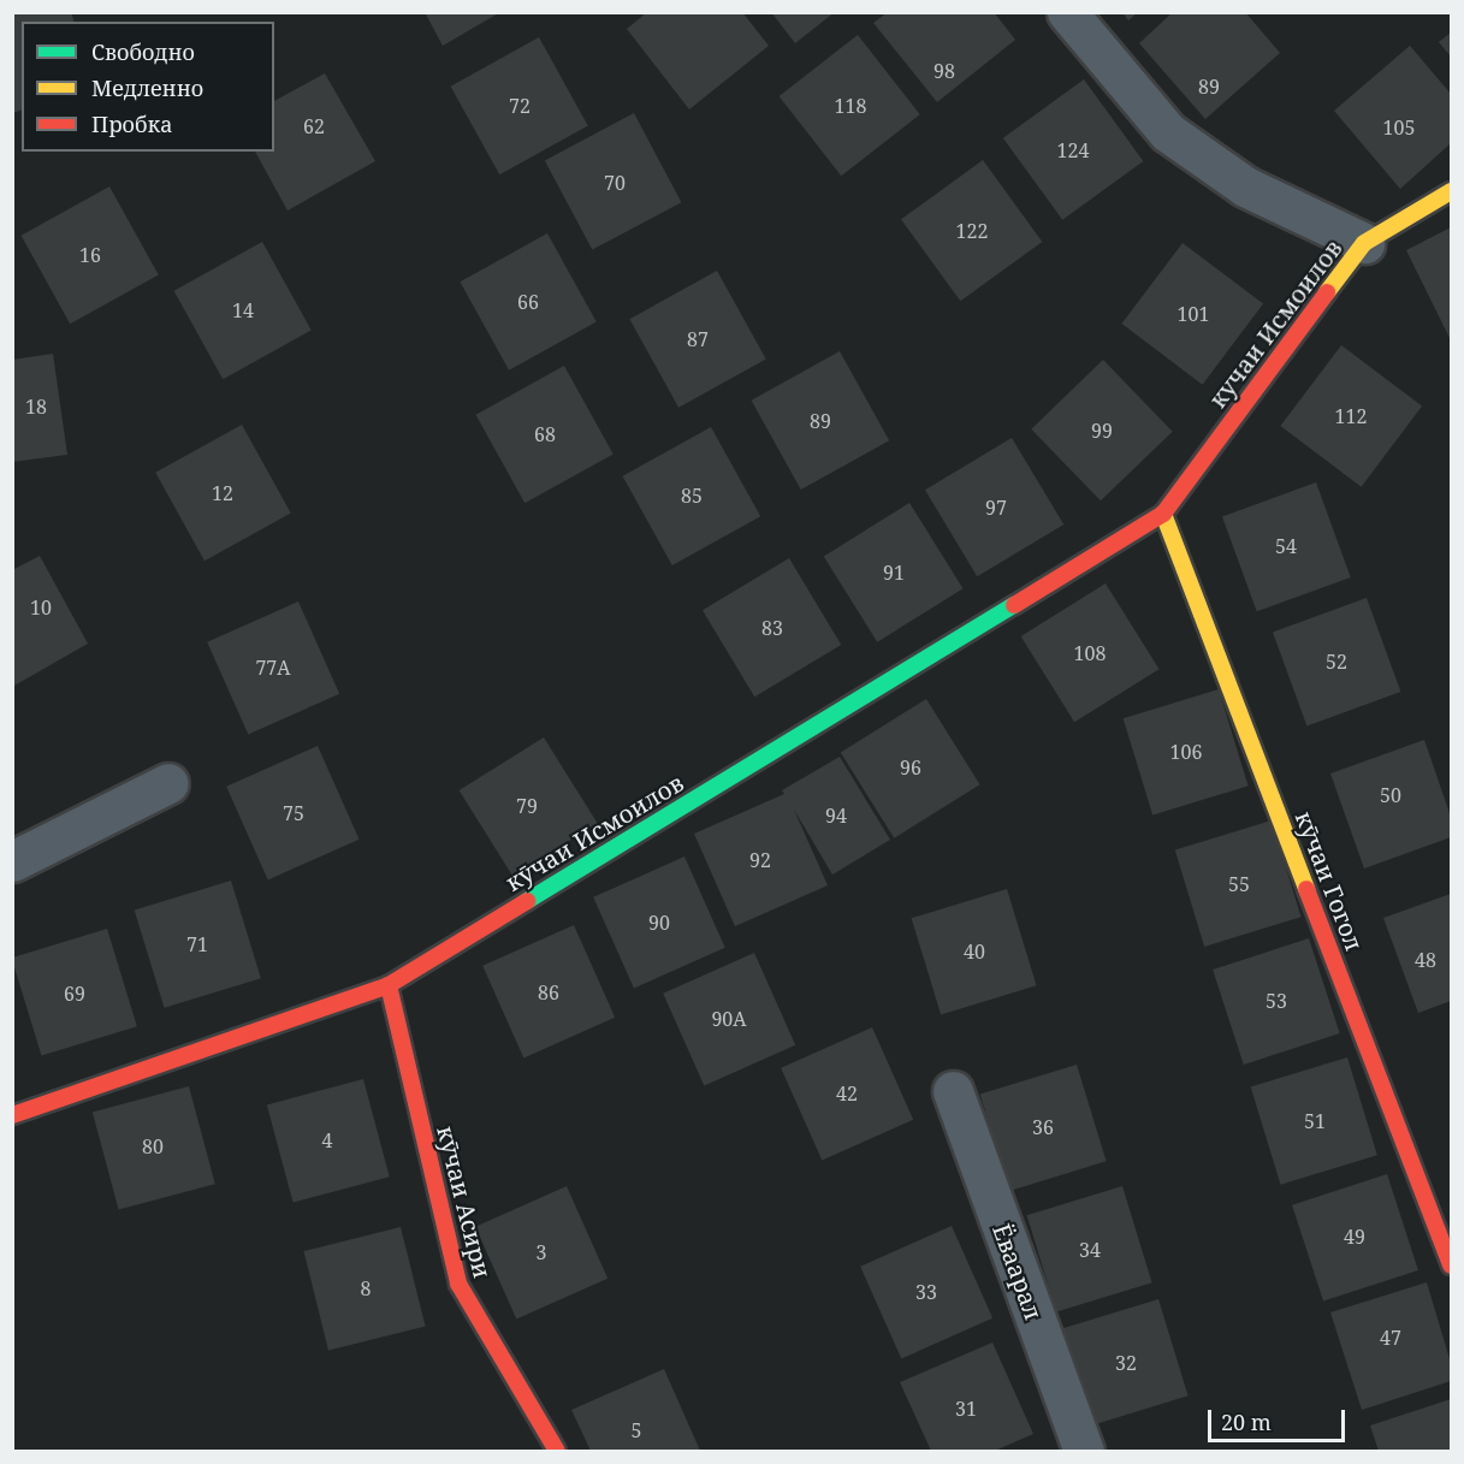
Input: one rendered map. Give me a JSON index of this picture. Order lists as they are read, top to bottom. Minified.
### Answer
{"streets":{"street":["кучаи Исмоилов","кӯчаи Исмоилов","кӯчаи Гогол","кӯчаи Асири","Ёваарал"]},"crossings":[["кучаи Исмоилов","кӯчаи Исмоилов"],["кучаи Исмоилов","кӯчаи Гогол"],["кӯчаи Исмоилов","кӯчаи Гогол"],["кӯчаи Исмоилов","кӯчаи Асири"]],"house_numbers":["98","89","72","118","62","105","124","70","122","16","66","14","101","87","18","112","89","99","68","12","85","97","54","91","10","83","108","52","77А","106","96","50","79","75","94","92","55","90","71","40","48","86","69","53","90А","42","51","36","4","80","49","34","3","8","33","47","32","31","5"],"legend":["Свободно","Медленно","Пробка"],"scale_bar":"20 m"}
